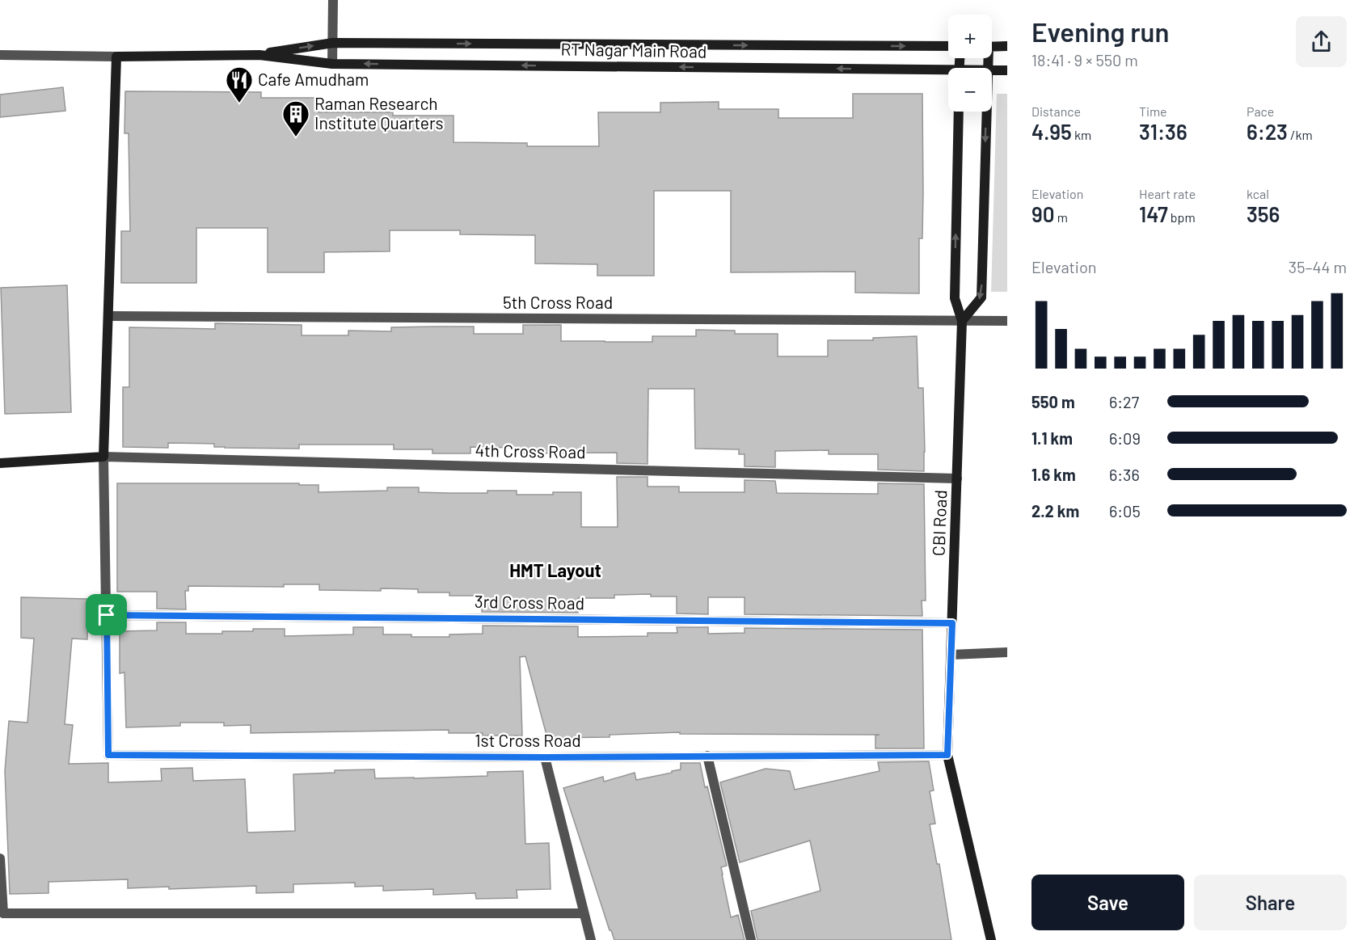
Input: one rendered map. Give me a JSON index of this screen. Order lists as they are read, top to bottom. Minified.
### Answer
{"streets":{"street":["RT Nagar Main Road","5th Cross Road","4th Cross Road","CBI Road","3rd Cross Road","1st Cross Road"]},"crossings":[["5th Cross Road","CBI Road"],["4th Cross Road","CBI Road"],["CBI Road","3rd Cross Road"],["CBI Road","1st Cross Road"],["3rd Cross Road","1st Cross Road"]],"districts":["HMT Layout"],"places":{"restaurant":["Cafe Amudham"],"building":["Raman Research Institute Quarters"]},"page":{"heading":["Evening run","18:41 · 9 × 550 m"],"map_buttons":["+","−"],"stats":[["Distance","4.95 km"],["Time","31:36"],["Pace","6:23 /km"],["Elevation","90 m"],["Heart rate","147 bpm"],["kcal","356"]],"chart":["Elevation","35–44 m"],"list":[{"name":"550 m","note":"6:27"},{"name":"1.1 km","note":"6:09"},{"name":"1.6 km","note":"6:36"},{"name":"2.2 km","note":"6:05"}],"buttons":["Save","Share"]}}
